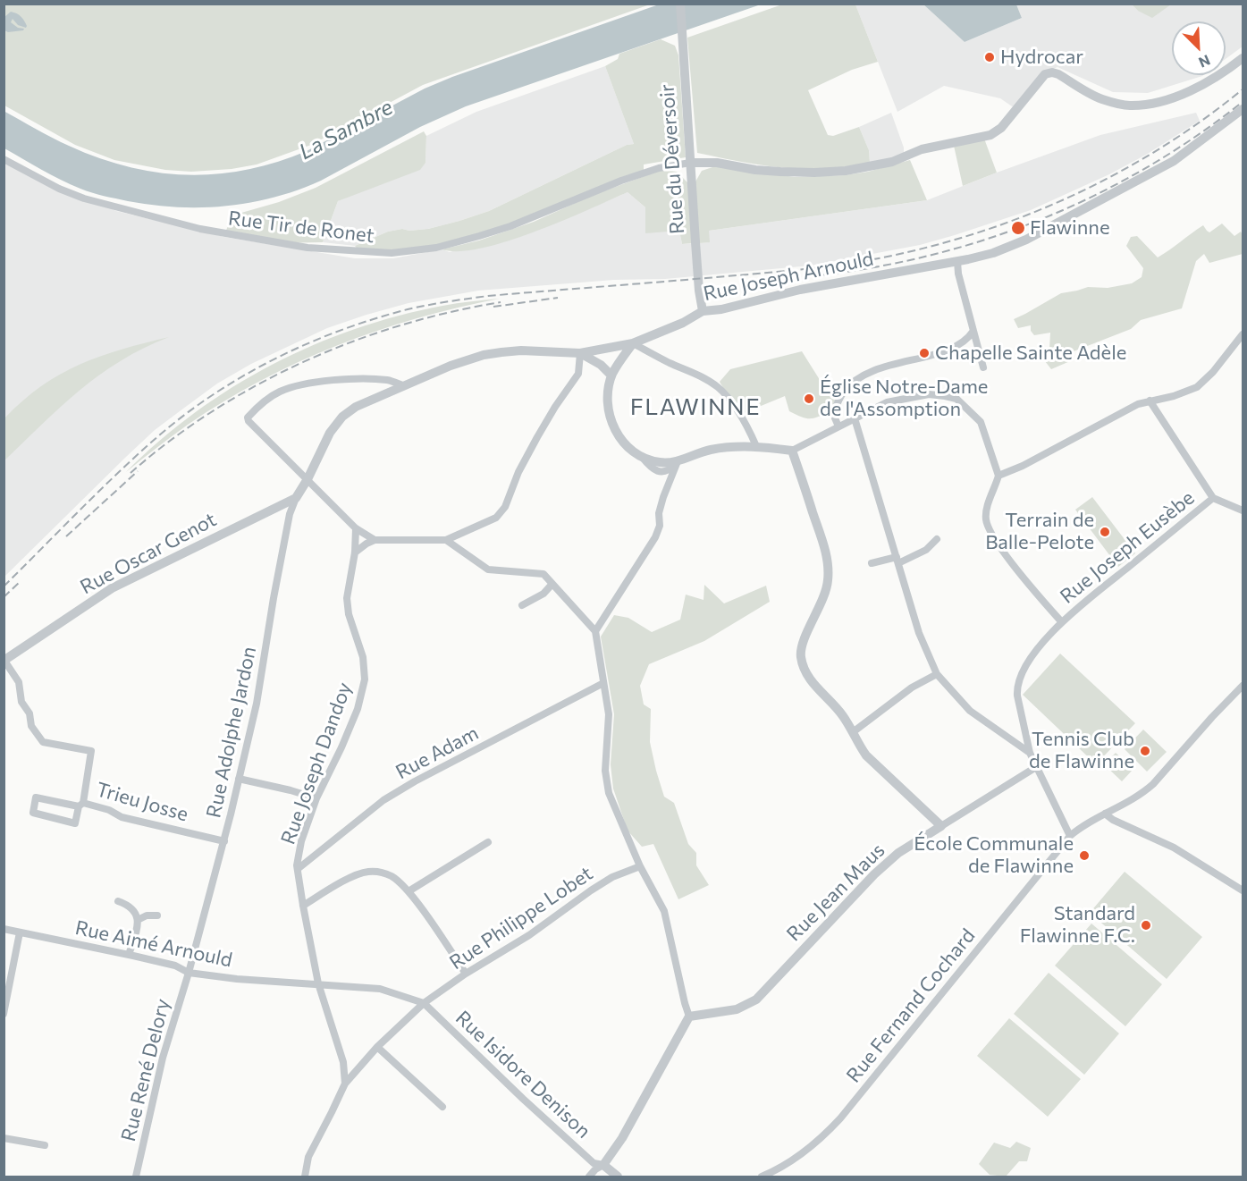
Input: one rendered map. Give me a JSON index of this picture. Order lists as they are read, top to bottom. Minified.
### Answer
{"streets":{"street":["Rue du Déversoir","Rue Tir de Ronet","Rue Joseph Arnould","Rue Joseph Eusèbe","Rue Oscar Genot","Rue Adolphe Jardon","Rue Adam","Rue Joseph Dandoy","Trieu Josse","Rue Jean Maus","Rue Philippe Lobet","Rue Aimé Arnould","Rue Fernand Cochard","Rue René Delory","Rue Isidore Denison"]},"crossings":[["Rue du Déversoir","Rue Tir de Ronet"],["Rue du Déversoir","Rue Joseph Arnould"],["Rue Joseph Eusèbe","Rue Jean Maus"],["Rue Joseph Eusèbe","Rue Fernand Cochard"],["Rue Oscar Genot","Rue Adolphe Jardon"],["Rue Oscar Genot","Trieu Josse"],["Rue Adolphe Jardon","Trieu Josse"],["Rue Adolphe Jardon","Rue Aimé Arnould"],["Rue Adolphe Jardon","Rue René Delory"],["Rue Adam","Rue Joseph Dandoy"],["Rue Joseph Dandoy","Rue Philippe Lobet"],["Rue Joseph Dandoy","Rue Aimé Arnould"],["Rue Philippe Lobet","Rue Aimé Arnould"],["Rue Philippe Lobet","Rue Isidore Denison"],["Rue Aimé Arnould","Rue René Delory"],["Rue Aimé Arnould","Rue Isidore Denison"]],"districts":["FLAWINNE"],"water":["La Sambre"],"places":["Hydrocar","Flawinne","Chapelle Sainte Adèle","Église Notre-Dame de l'Assomption","Terrain de Balle-Pelote","Tennis Club de Flawinne","École Communale de Flawinne","Standard Flawinne F.C."],"north":"bottom right"}
